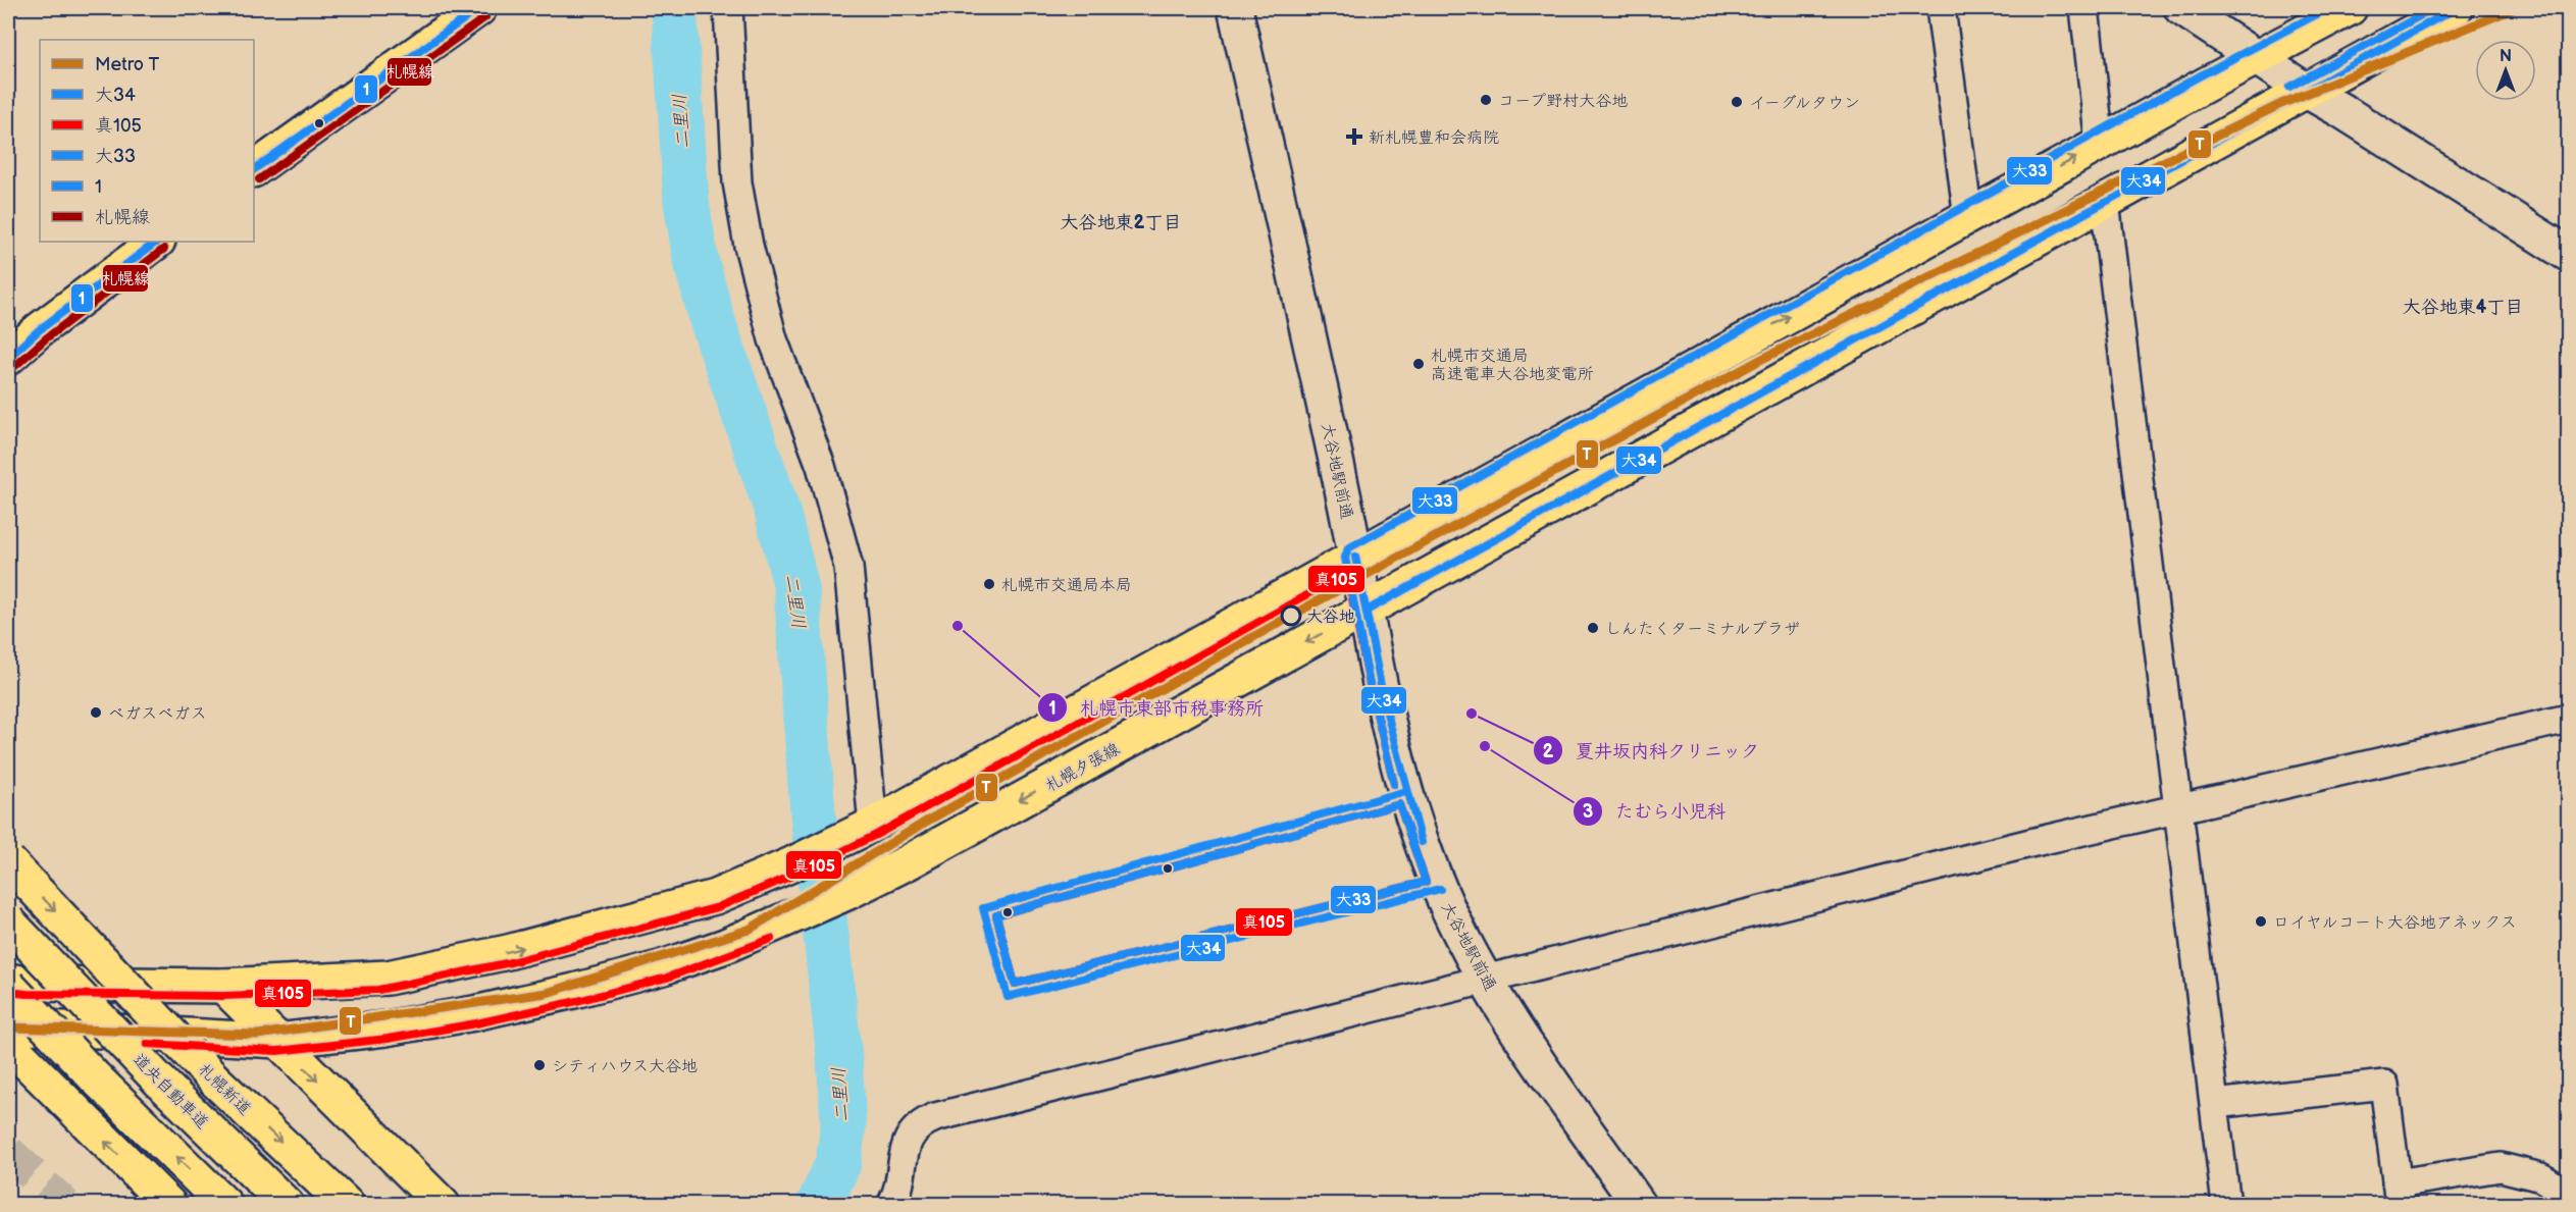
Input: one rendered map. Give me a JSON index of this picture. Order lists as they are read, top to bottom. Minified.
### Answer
{"streets":{"main road":["札幌夕張線","札幌新道","道央自動車道"],"street":["大谷地駅前通"]},"crossings":[["大谷地駅前通","札幌夕張線"]],"districts":["大谷地東2丁目","大谷地東4丁目"],"water":["二里川"],"places":{"other":["コープ野村大谷地","イーグルタウン","札幌市交通局 高速電車大谷地変電所","札幌市交通局本局","大谷地","札幌市東部市税事務所","しんたくターミナルプラザ","ベガスベガス","夏井坂内科クリニック","たむら小児科","ロイヤルコート大谷地アネックス","シティハウス大谷地"],"health":["新札幌豊和会病院"]},"lines":["metro line T","transit line 大34","transit line 大33","transit line 1","transit line 札幌線","transit line 真105"],"legend":["Metro T","大34","真105","大33","1","札幌線"],"north":"top"}
